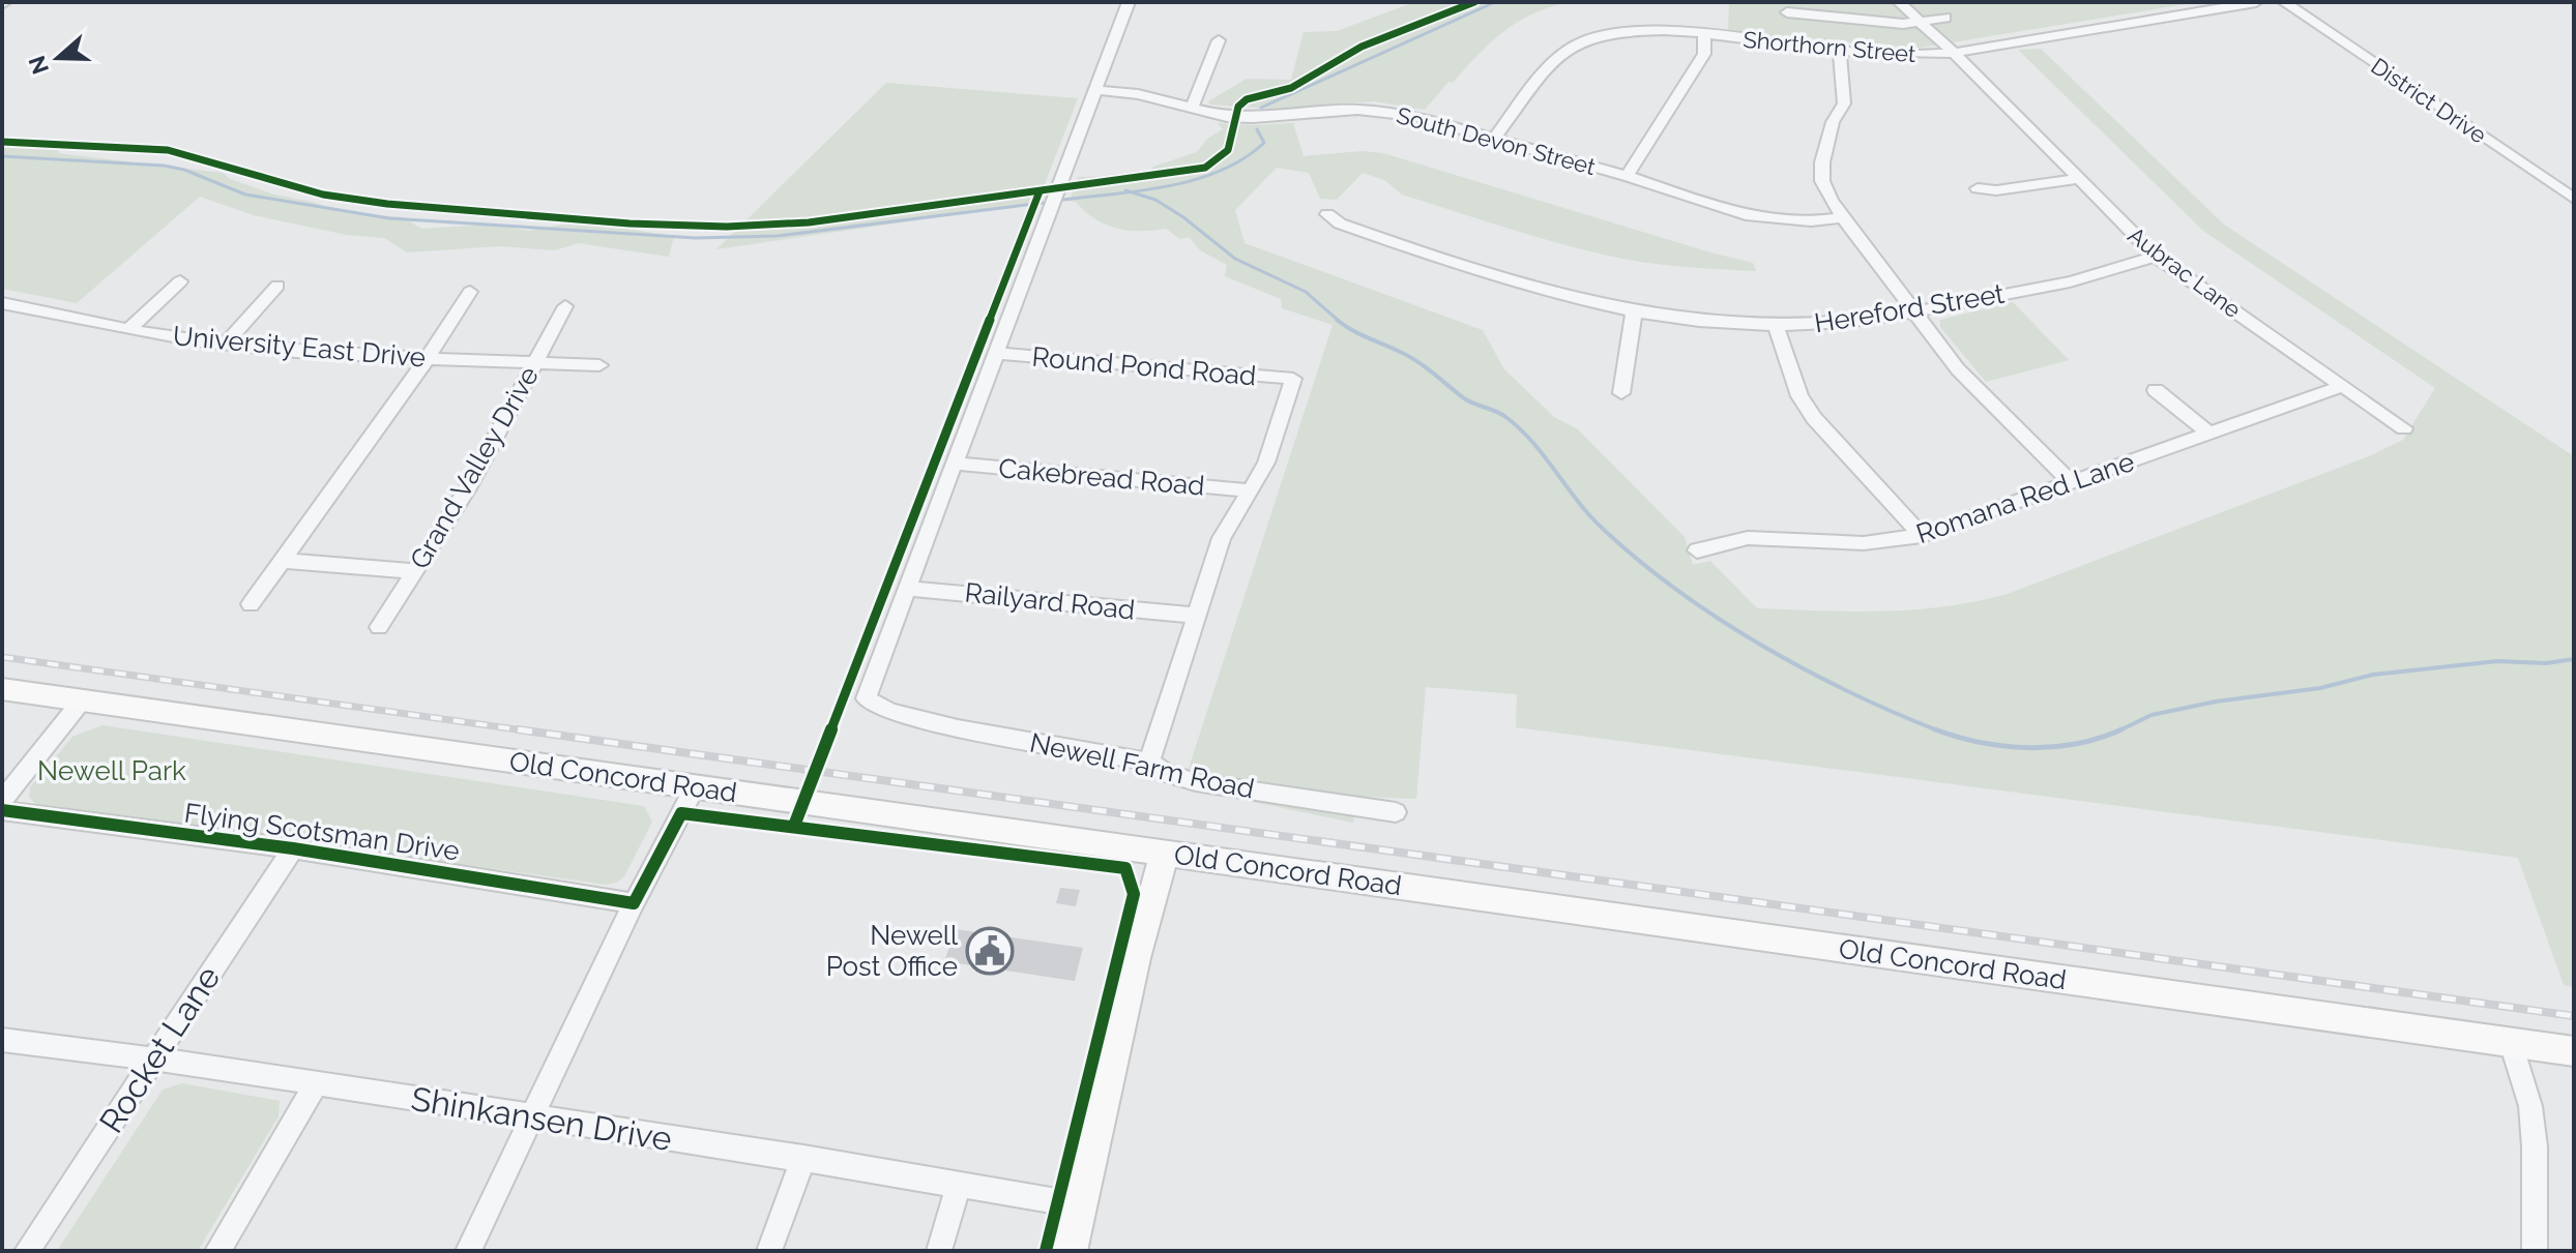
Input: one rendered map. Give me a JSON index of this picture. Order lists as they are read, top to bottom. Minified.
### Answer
{"streets":{"street":["Shorthorn Street","District Drive","South Devon Street","Aubrac Lane","Hereford Street","University East Drive","Round Pond Road","Grand Valley Drive","Cakebread Road","Romana Red Lane","Railyard Road","Newell Farm Road","Old Concord Road","Flying Scotsman Drive","Rocket Lane","Shinkansen Drive"]},"crossings":[["Shorthorn Street","South Devon Street"],["Shorthorn Street","Aubrac Lane"],["Aubrac Lane","Hereford Street"],["Aubrac Lane","Romana Red Lane"],["University East Drive","Grand Valley Drive"],["Round Pond Road","Cakebread Road"],["Railyard Road","Newell Farm Road"],["Flying Scotsman Drive","Rocket Lane"],["Rocket Lane","Shinkansen Drive"]],"parks":["Newell Park"],"places":{"public building":["Newell Post Office"]},"north":"left"}
